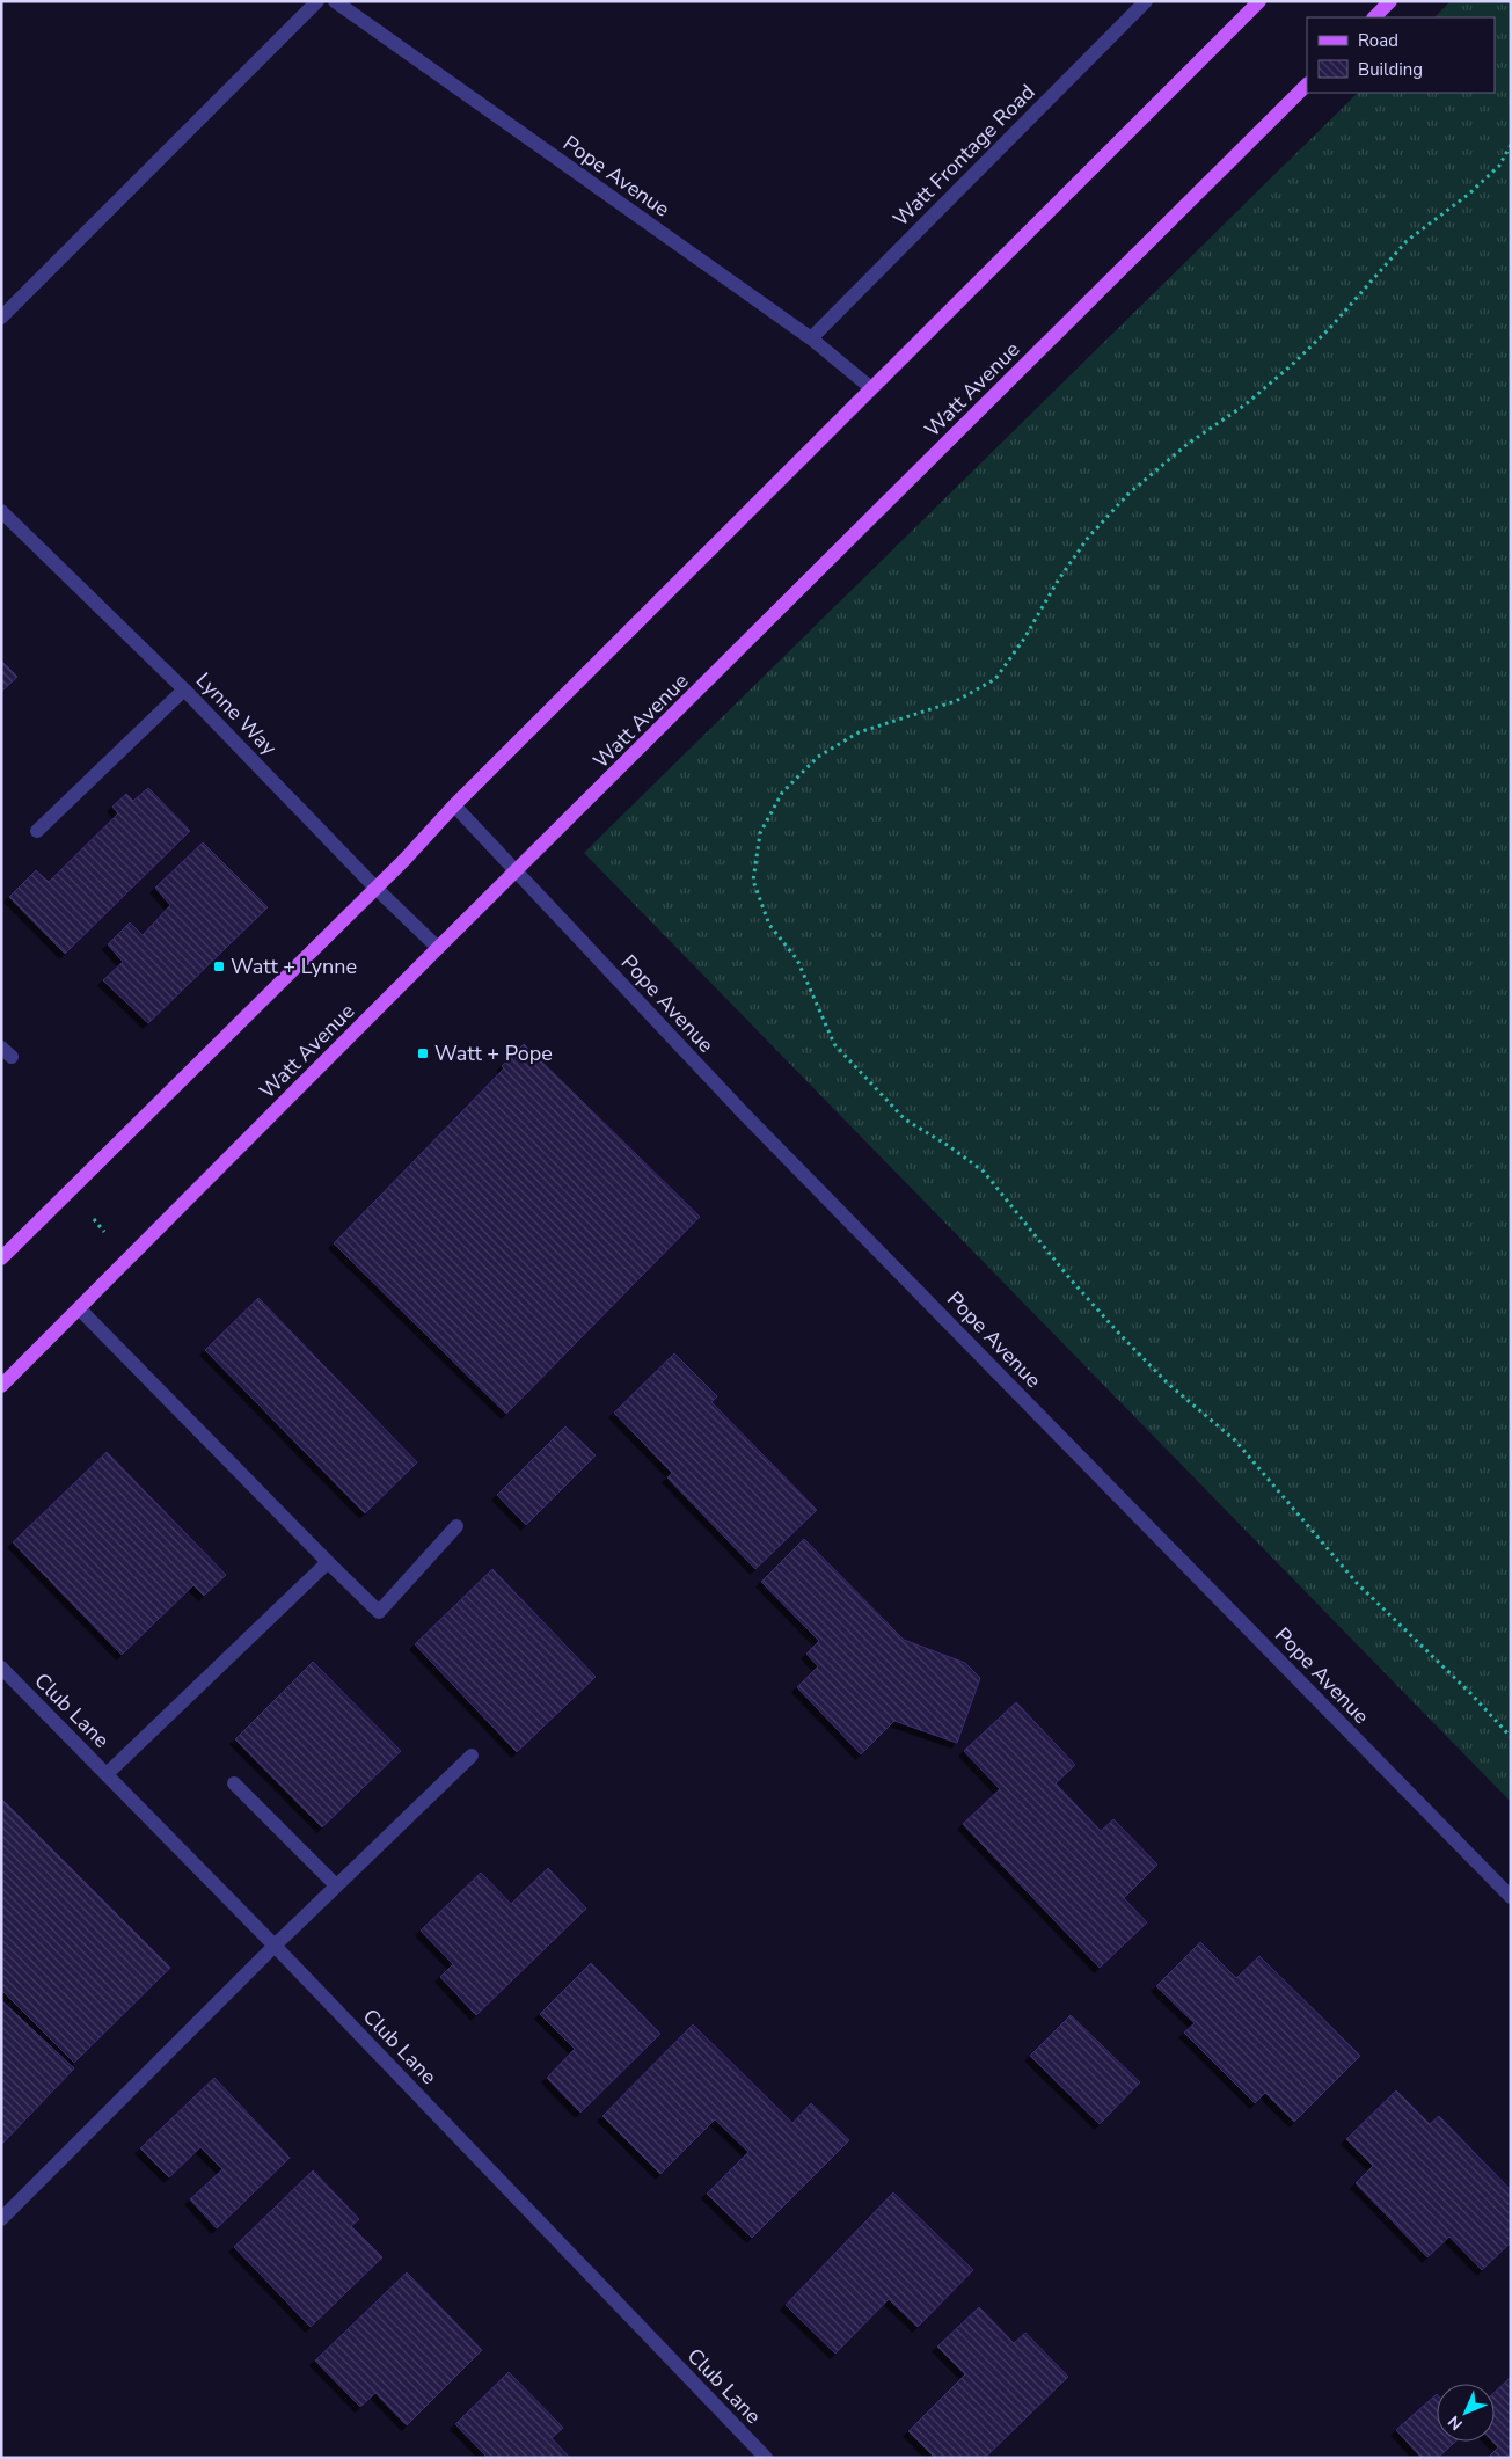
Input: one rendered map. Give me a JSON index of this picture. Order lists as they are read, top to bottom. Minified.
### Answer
{"streets":{"main road":["Watt Avenue"],"street":["Watt Frontage Road","Pope Avenue","Lynne Way","Club Lane"]},"crossings":[["Watt Frontage Road","Pope Avenue"],["Pope Avenue","Watt Avenue"],["Watt Avenue","Lynne Way"]],"places":{"transit":["Watt + Lynne","Watt + Pope"]},"legend":["Road","Building"],"north":"bottom left"}
